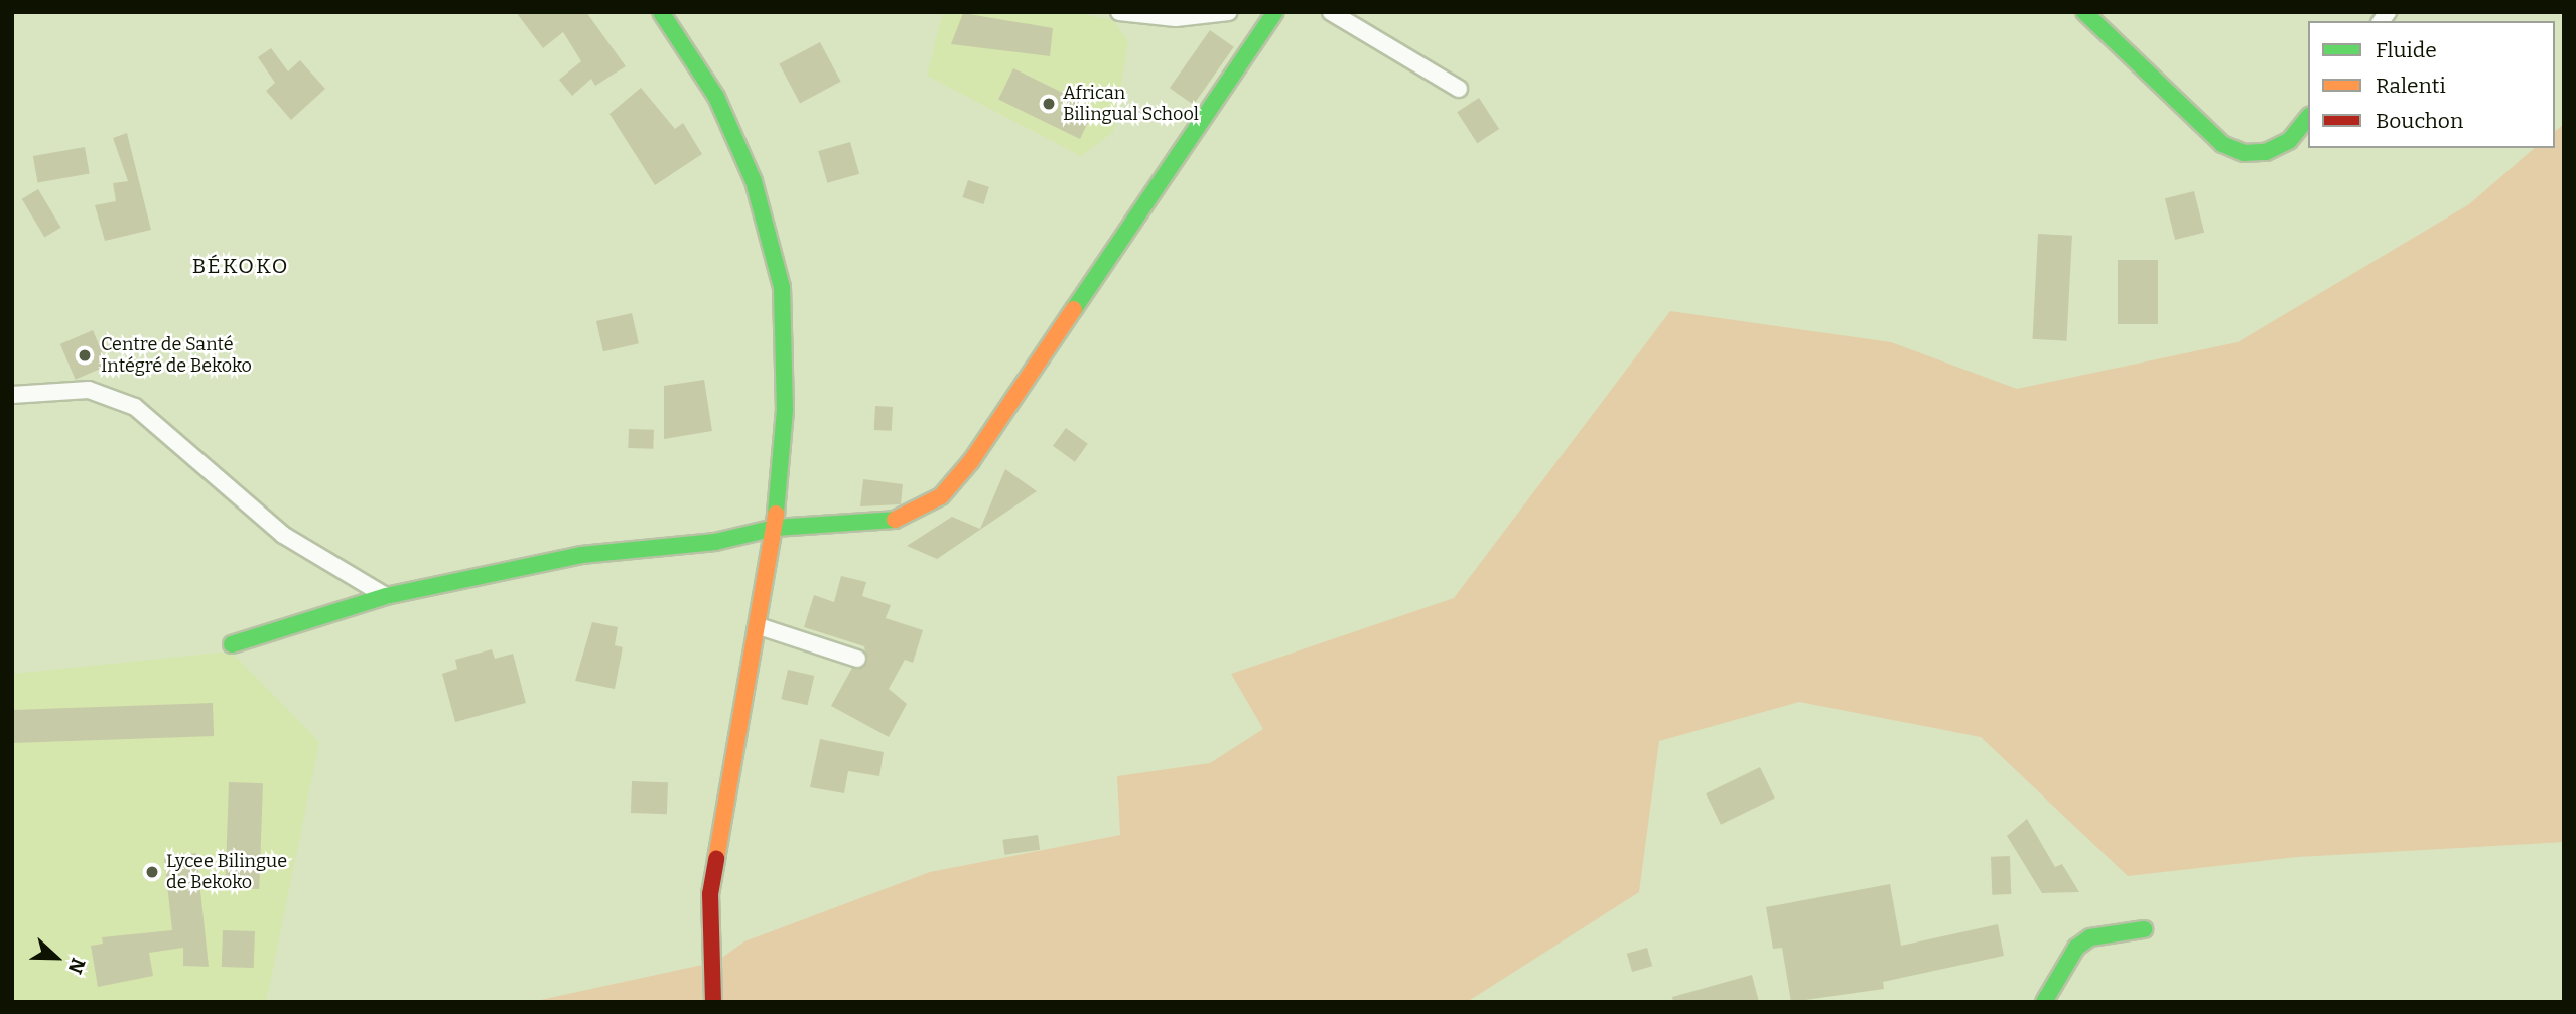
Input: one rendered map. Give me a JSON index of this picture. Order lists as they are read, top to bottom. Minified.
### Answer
{"districts":["BÉKOKO"],"places":["African Bilingual School","Centre de Santé Intégré de Bekoko","Lycee Bilingue de Bekoko"],"legend":["Fluide","Ralenti","Bouchon"],"north":"right"}
